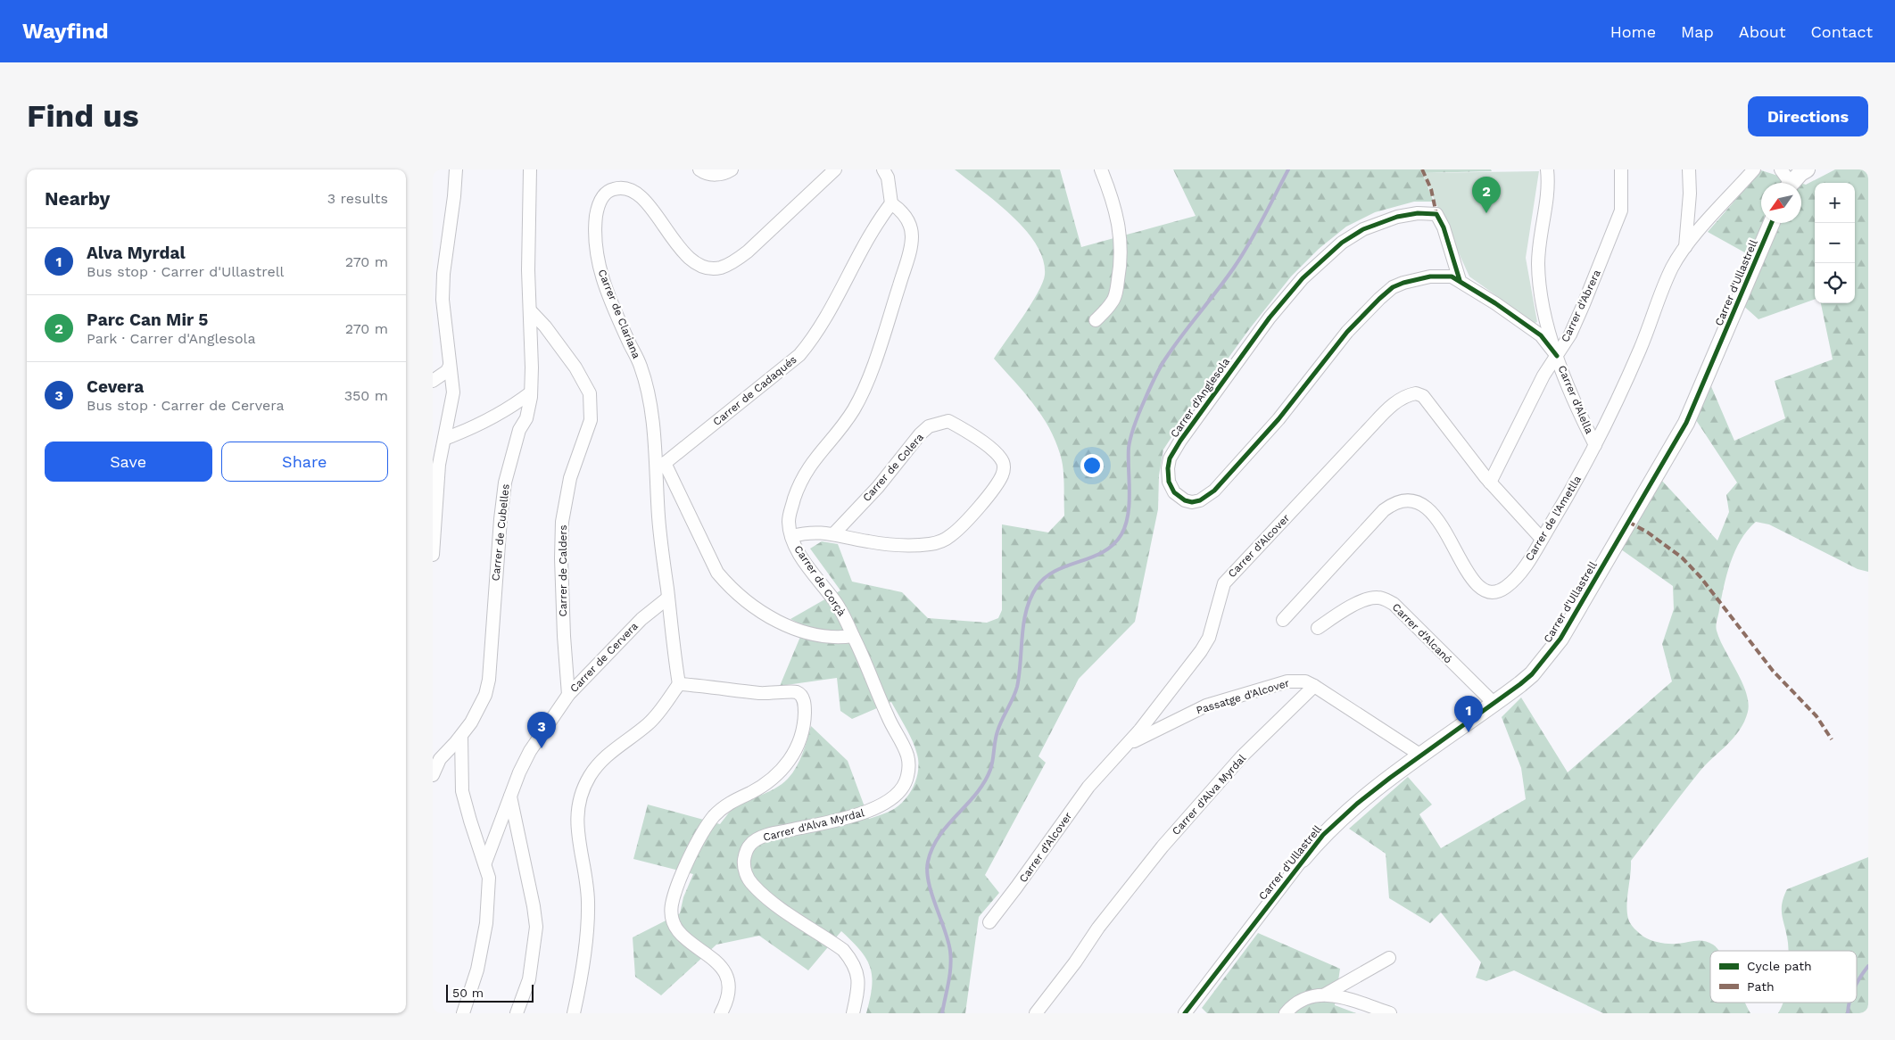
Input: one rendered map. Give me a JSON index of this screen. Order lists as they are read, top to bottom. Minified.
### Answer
{"streets":{"street":["Carrer d'Ullastrell","Carrer d'Abrera","Carrer de Clariana","Carrer de Cadaqués","Carrer d'Anglesola","Carrer d'Alella","Carrer de Colera","Carrer de l'Ametlla","Carrer de Cubelles","Carrer d'Alcover","Carrer de Calders","Carrer de Corçà","Carrer d'Alcanó","Carrer de Cervera","Passatge d'Alcover","Carrer d'Alva Myrdal"]},"crossings":[["Carrer d'Ullastrell","Carrer d'Alcanó"],["Carrer d'Abrera","Carrer d'Anglesola"],["Carrer d'Abrera","Carrer d'Alella"],["Carrer d'Abrera","Carrer d'Alcover"],["Carrer de Clariana","Carrer de Cadaqués"],["Carrer de Clariana","Carrer de Cervera"],["Carrer de Cadaqués","Carrer de Corçà"],["Carrer d'Anglesola","Carrer d'Alella"],["Carrer d'Alella","Carrer de l'Ametlla"],["Carrer de Colera","Carrer de Corçà"],["Carrer de l'Ametlla","Carrer d'Alcover"],["Carrer de Cubelles","Carrer de Calders"],["Carrer d'Alcover","Passatge d'Alcover"],["Carrer de Calders","Carrer de Cervera"],["Carrer de Corçà","Carrer d'Alva Myrdal"],["Passatge d'Alcover","Carrer d'Alva Myrdal"]],"legend":["Cycle path","Path"],"scale_bar":"50 m","north":"bottom left","page":{"header":"Wayfind","nav":["Home","Map","About","Contact"],"buttons":["Directions",["Save","Share"]],"title":"Find us","heading":["Nearby","3 results"],"pins":["2","1","3"],"map_buttons":["+","−"],"list":[{"mark":"1","name":"Alva Myrdal","note":"Bus stop · Carrer d'Ullastrell","value":"270 m"},{"mark":"2","name":"Parc Can Mir 5","note":"Park · Carrer d'Anglesola","value":"270 m"},{"mark":"3","name":"Cevera","note":"Bus stop · Carrer de Cervera","value":"350 m"}],"scale":"50 m"}}
